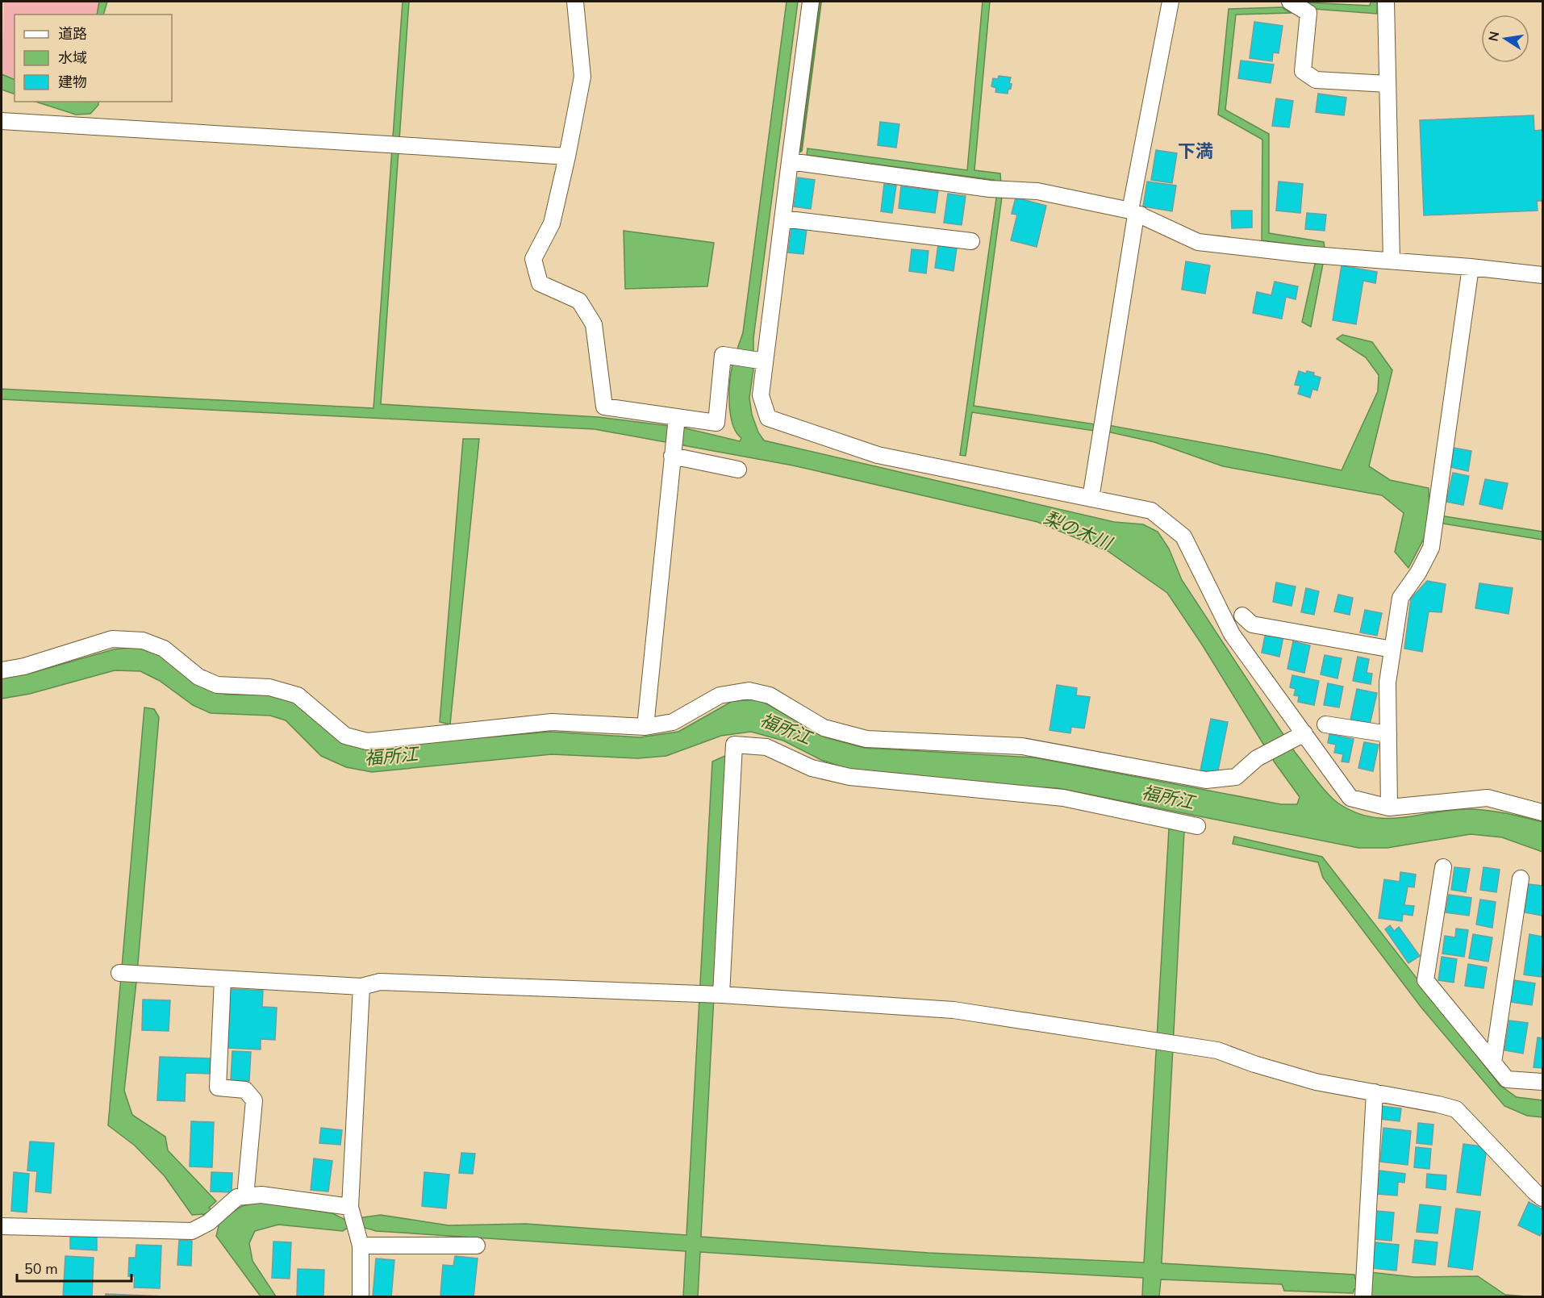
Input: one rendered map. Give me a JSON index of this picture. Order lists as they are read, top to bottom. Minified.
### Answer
{"districts":["下満"],"water":["梨の木川","福所江"],"legend":["道路","水域","建物"],"scale_bar":"50 m","north":"left"}
